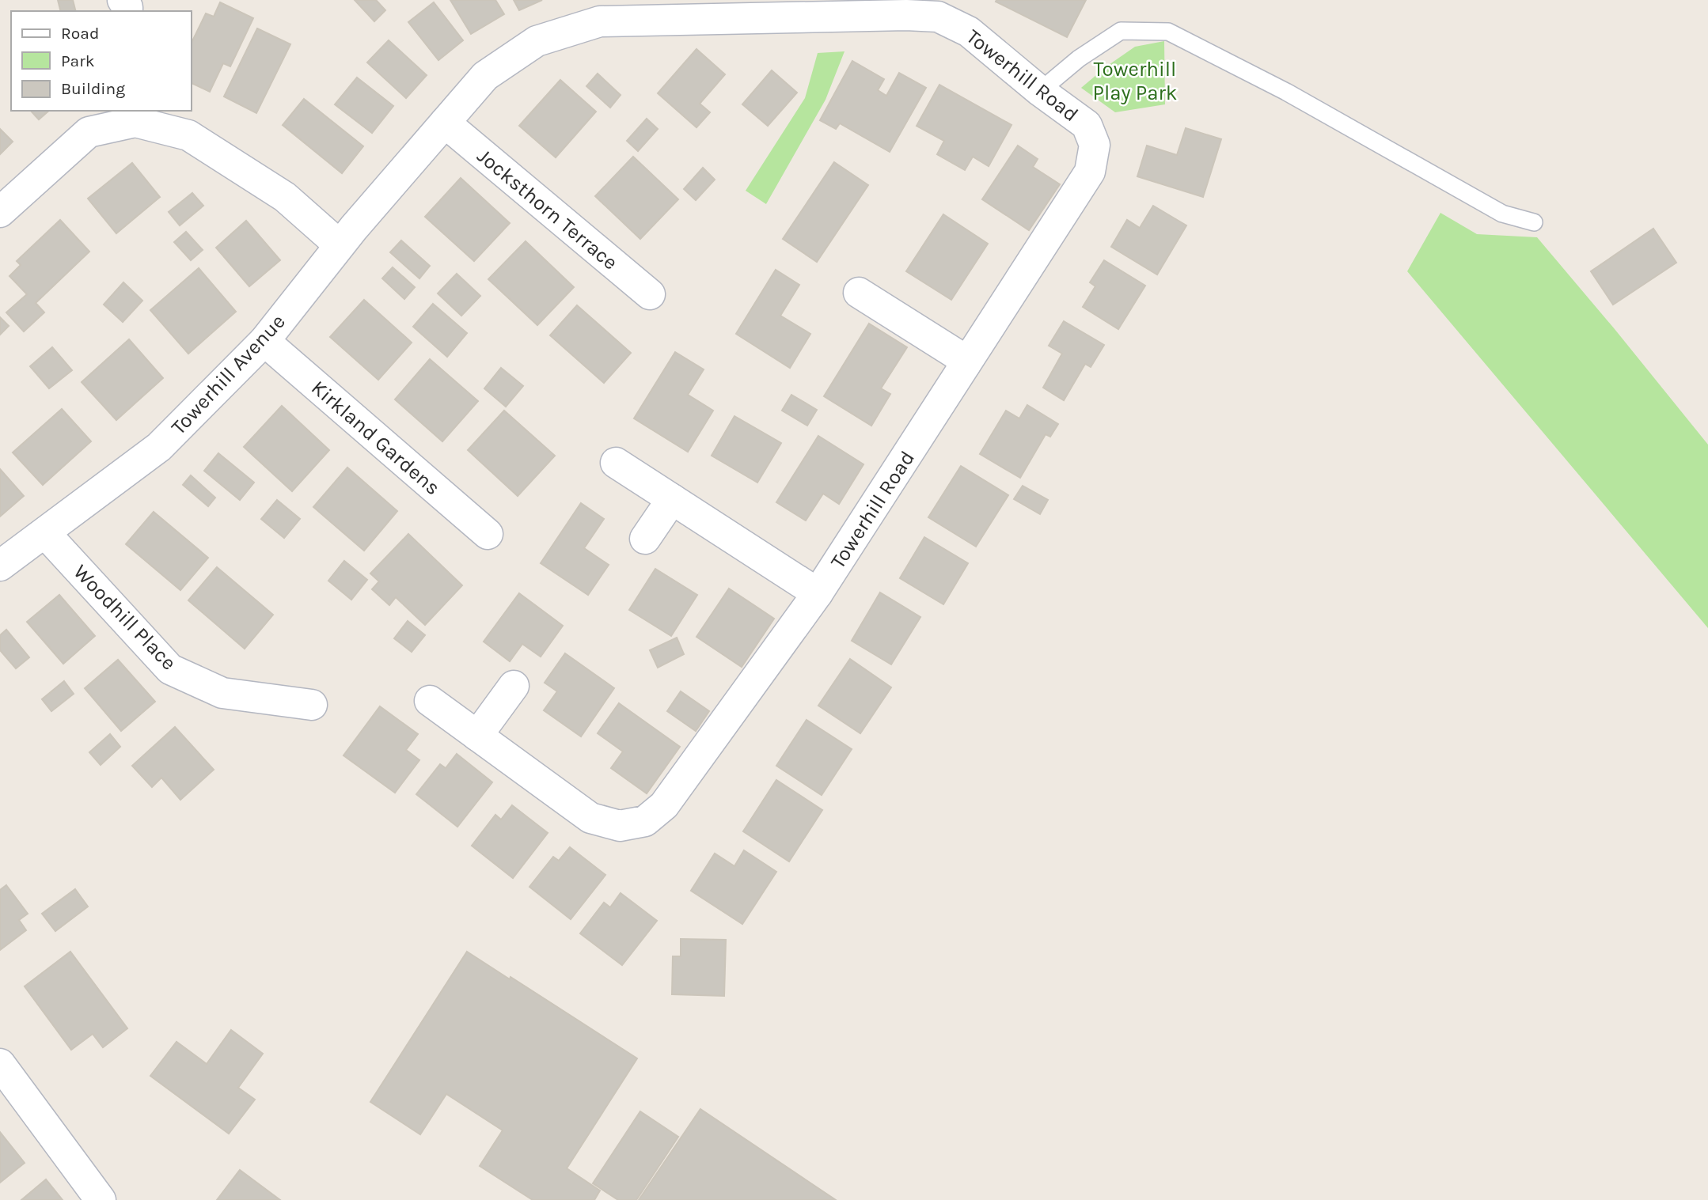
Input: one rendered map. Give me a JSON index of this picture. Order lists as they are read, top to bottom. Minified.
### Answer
{"streets":{"street":["Towerhill Road","Jocksthorn Terrace","Towerhill Avenue","Kirkland Gardens","Woodhill Place"]},"crossings":[["Towerhill Road","Jocksthorn Terrace"],["Towerhill Road","Towerhill Avenue"],["Jocksthorn Terrace","Towerhill Avenue"],["Towerhill Avenue","Kirkland Gardens"],["Towerhill Avenue","Woodhill Place"]],"parks":["Towerhill Play Park"],"legend":["Road","Park","Building"]}
